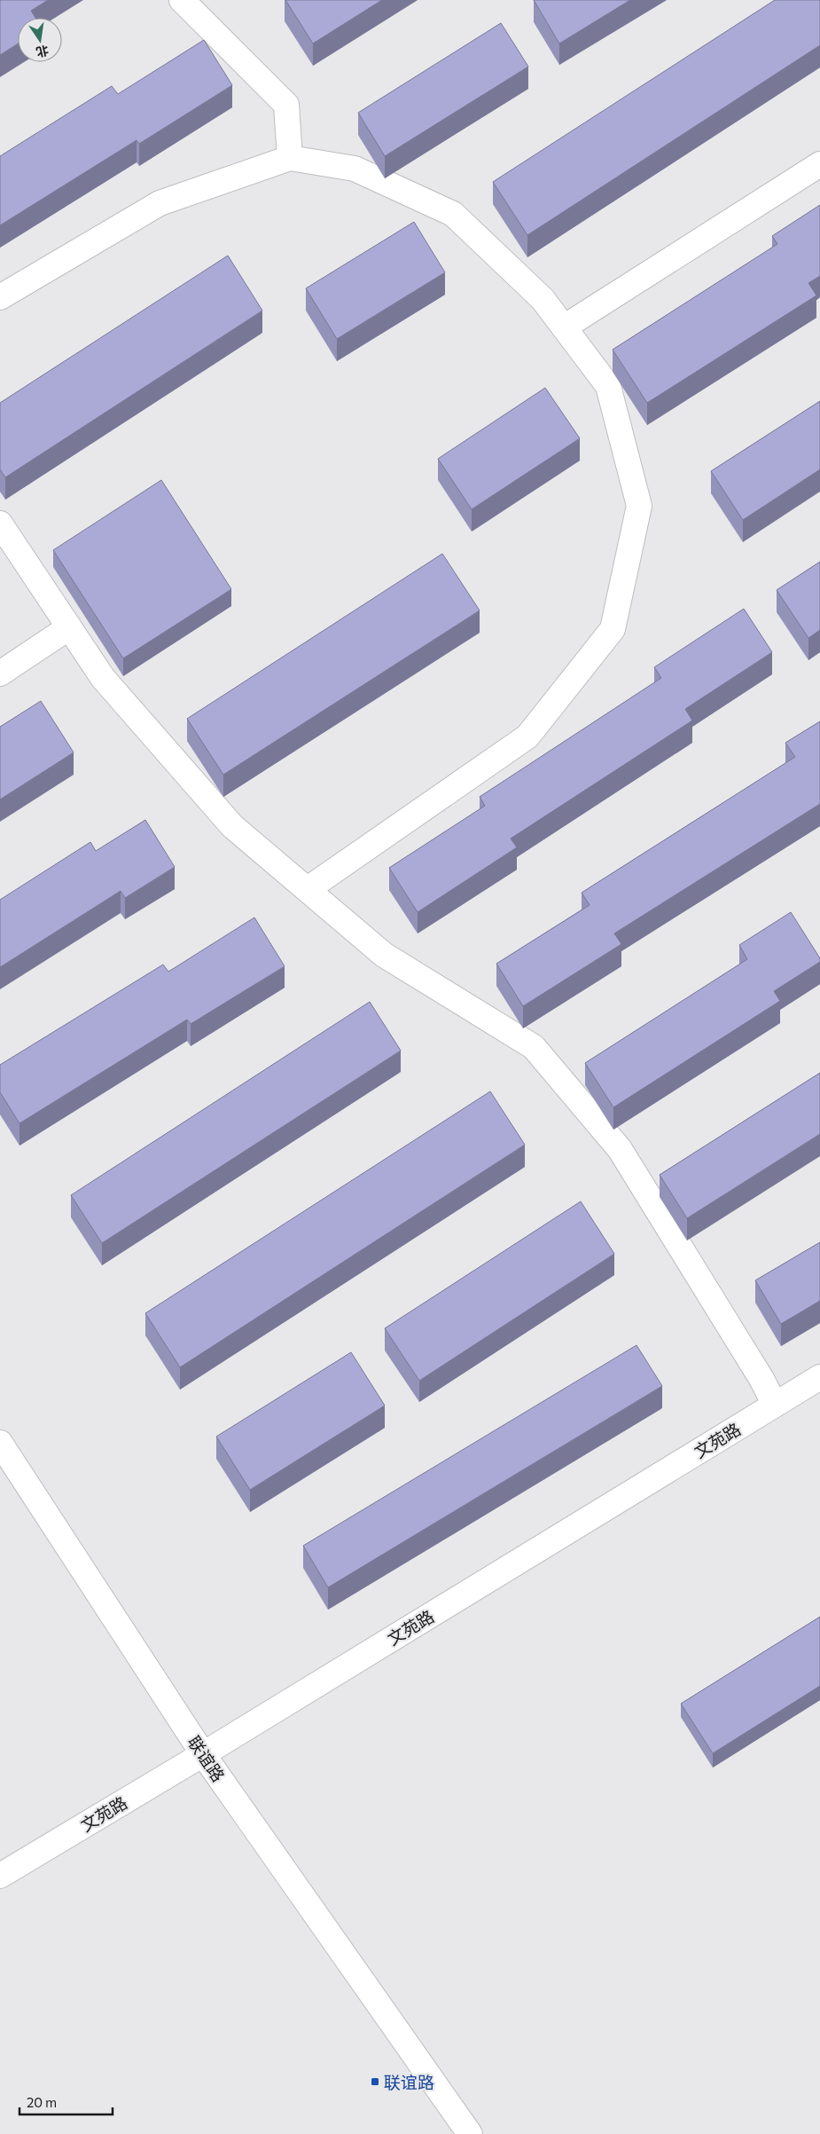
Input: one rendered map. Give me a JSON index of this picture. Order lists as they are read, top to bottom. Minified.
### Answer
{"streets":{"street":["文苑路","联谊路"]},"crossings":[["文苑路","联谊路"]],"places":{"transit":["联谊路"]},"scale_bar":"20 m","north":"bottom"}
